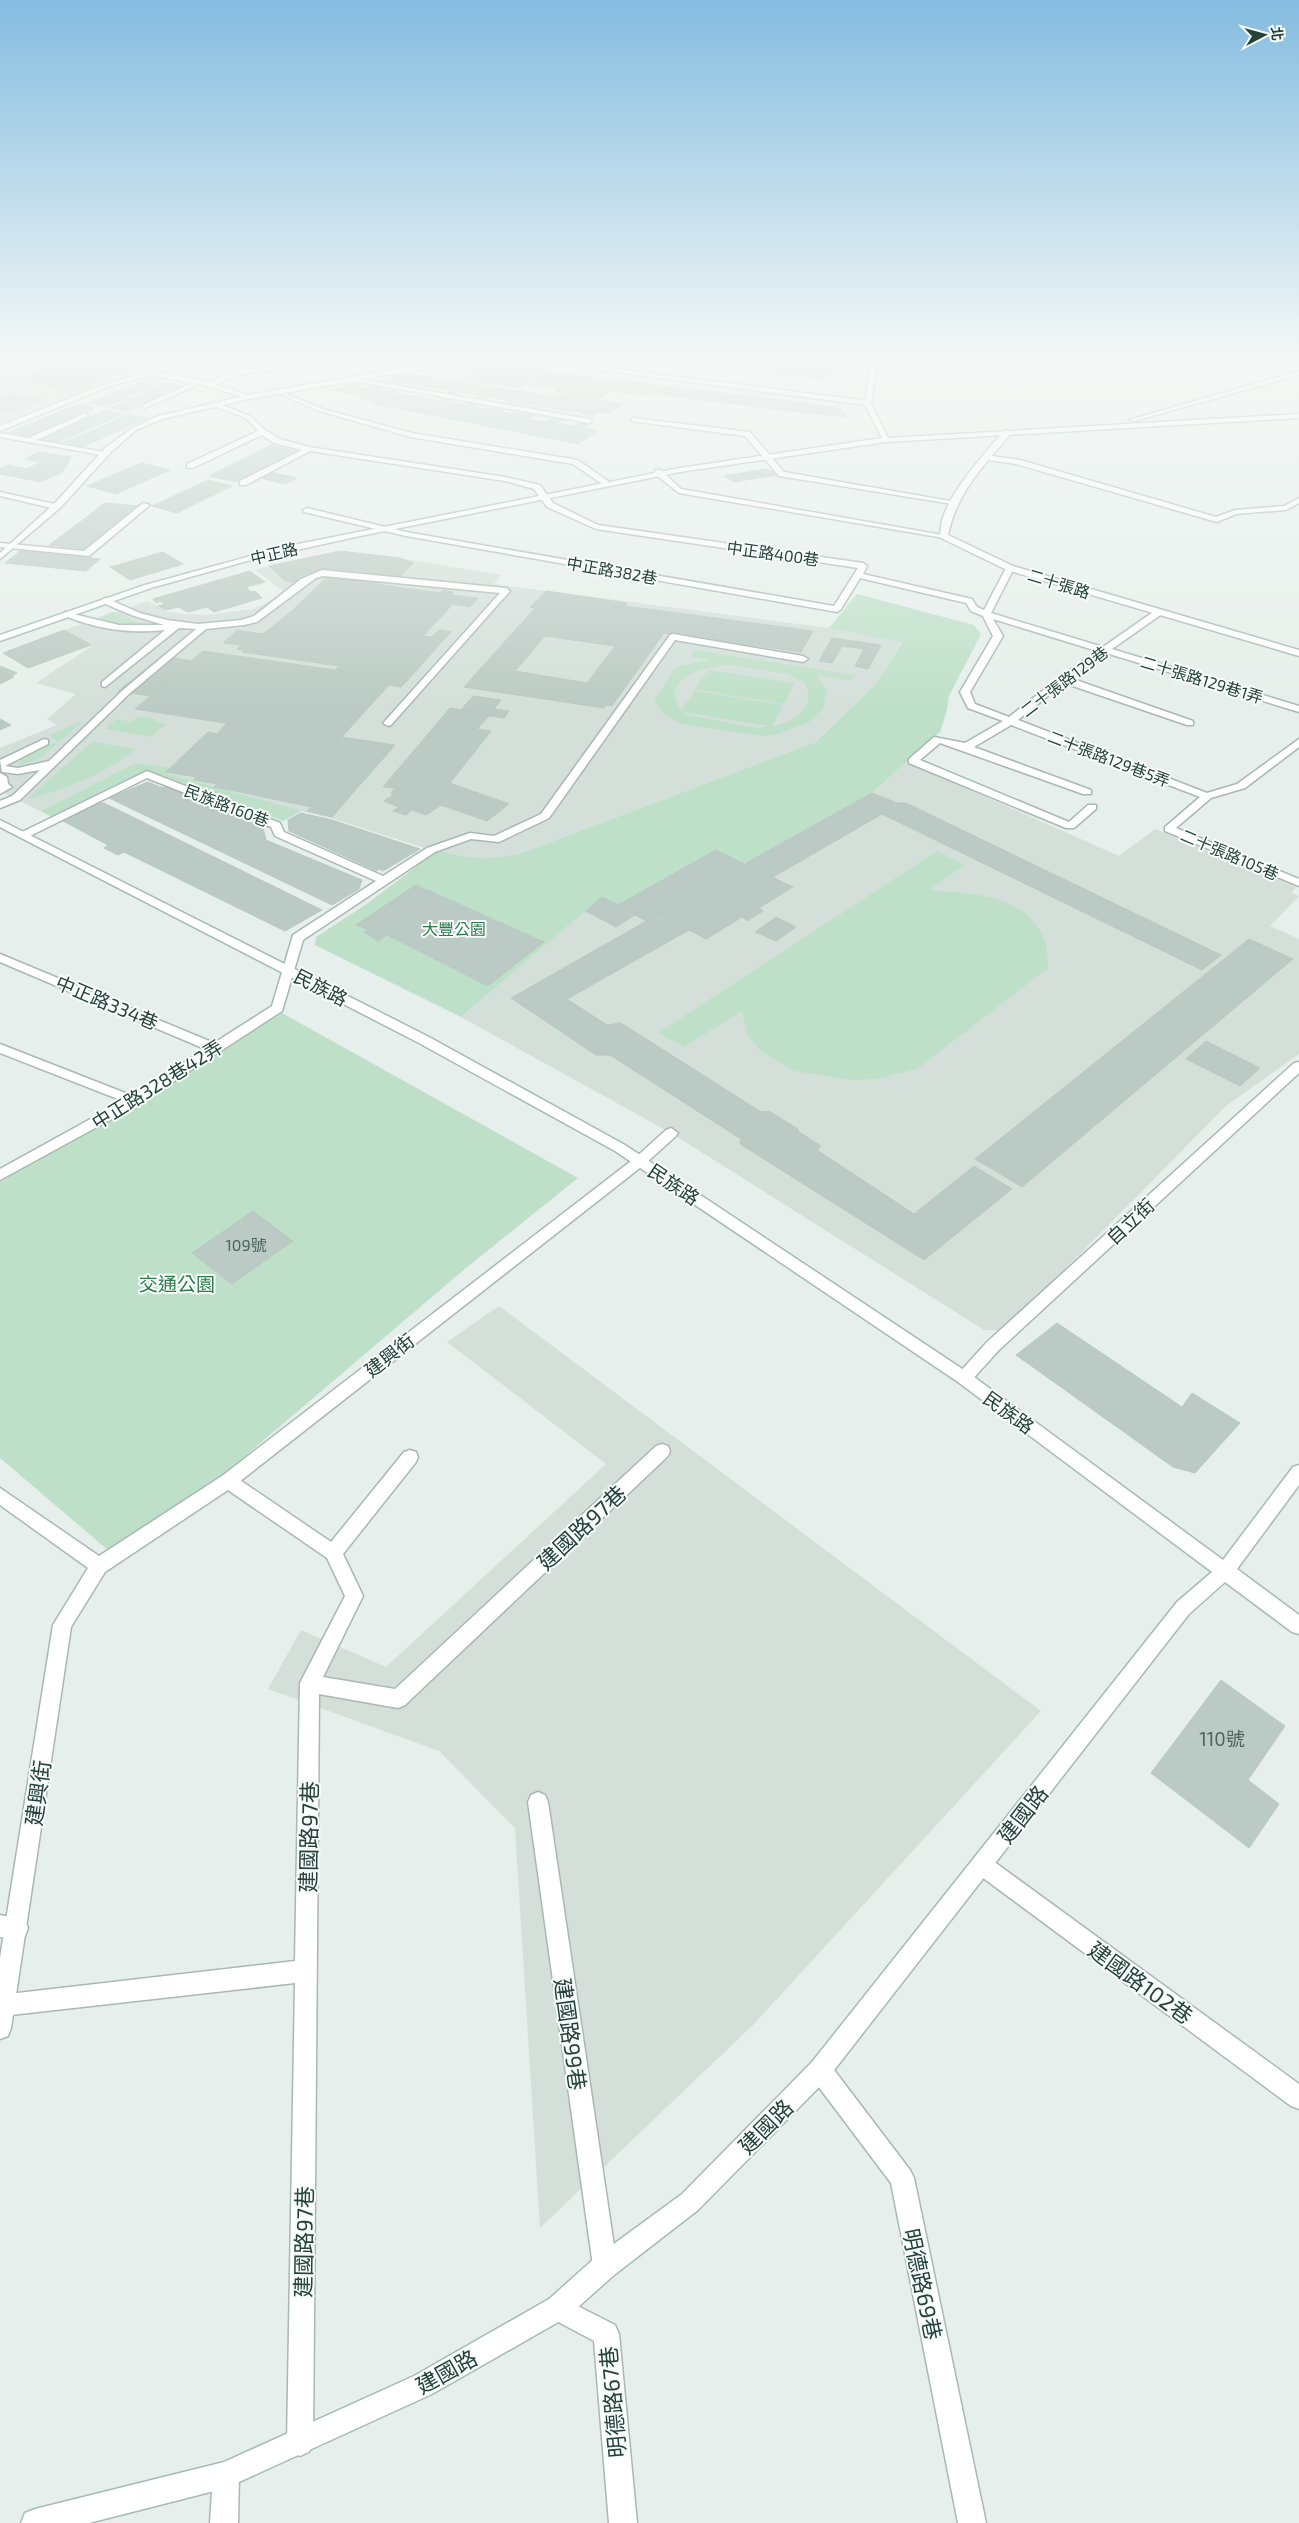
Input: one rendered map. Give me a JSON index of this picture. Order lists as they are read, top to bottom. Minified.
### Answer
{"streets":{"street":["中正路","中正路400巷","中正路382巷","二十張路","二十張路129巷1弄","二十張路129巷","二十張路129巷5弄","民族路160巷","二十張路105巷","民族路","中正路334巷","中正路328巷42弄","自立街","建興街","建國路97巷","建國路","建國路102巷","建國路99巷","明德路69巷","明德路67巷"]},"crossings":[["中正路","中正路400巷"],["中正路","中正路382巷"],["中正路400巷","中正路382巷"],["二十張路","二十張路129巷"],["二十張路129巷1弄","二十張路129巷"],["二十張路129巷1弄","二十張路129巷5弄"],["二十張路129巷","二十張路129巷5弄"],["二十張路129巷5弄","二十張路105巷"],["民族路160巷","民族路"],["民族路","中正路328巷42弄"],["民族路","自立街"],["民族路","建興街"],["民族路","建國路"],["中正路334巷","中正路328巷42弄"],["建國路97巷","建國路"],["建國路","建國路102巷"],["建國路","建國路99巷"],["建國路","明德路69巷"],["建國路","明德路67巷"]],"parks":["大豐公園","交通公園"],"house_numbers":["109號","110號"],"north":"right"}
